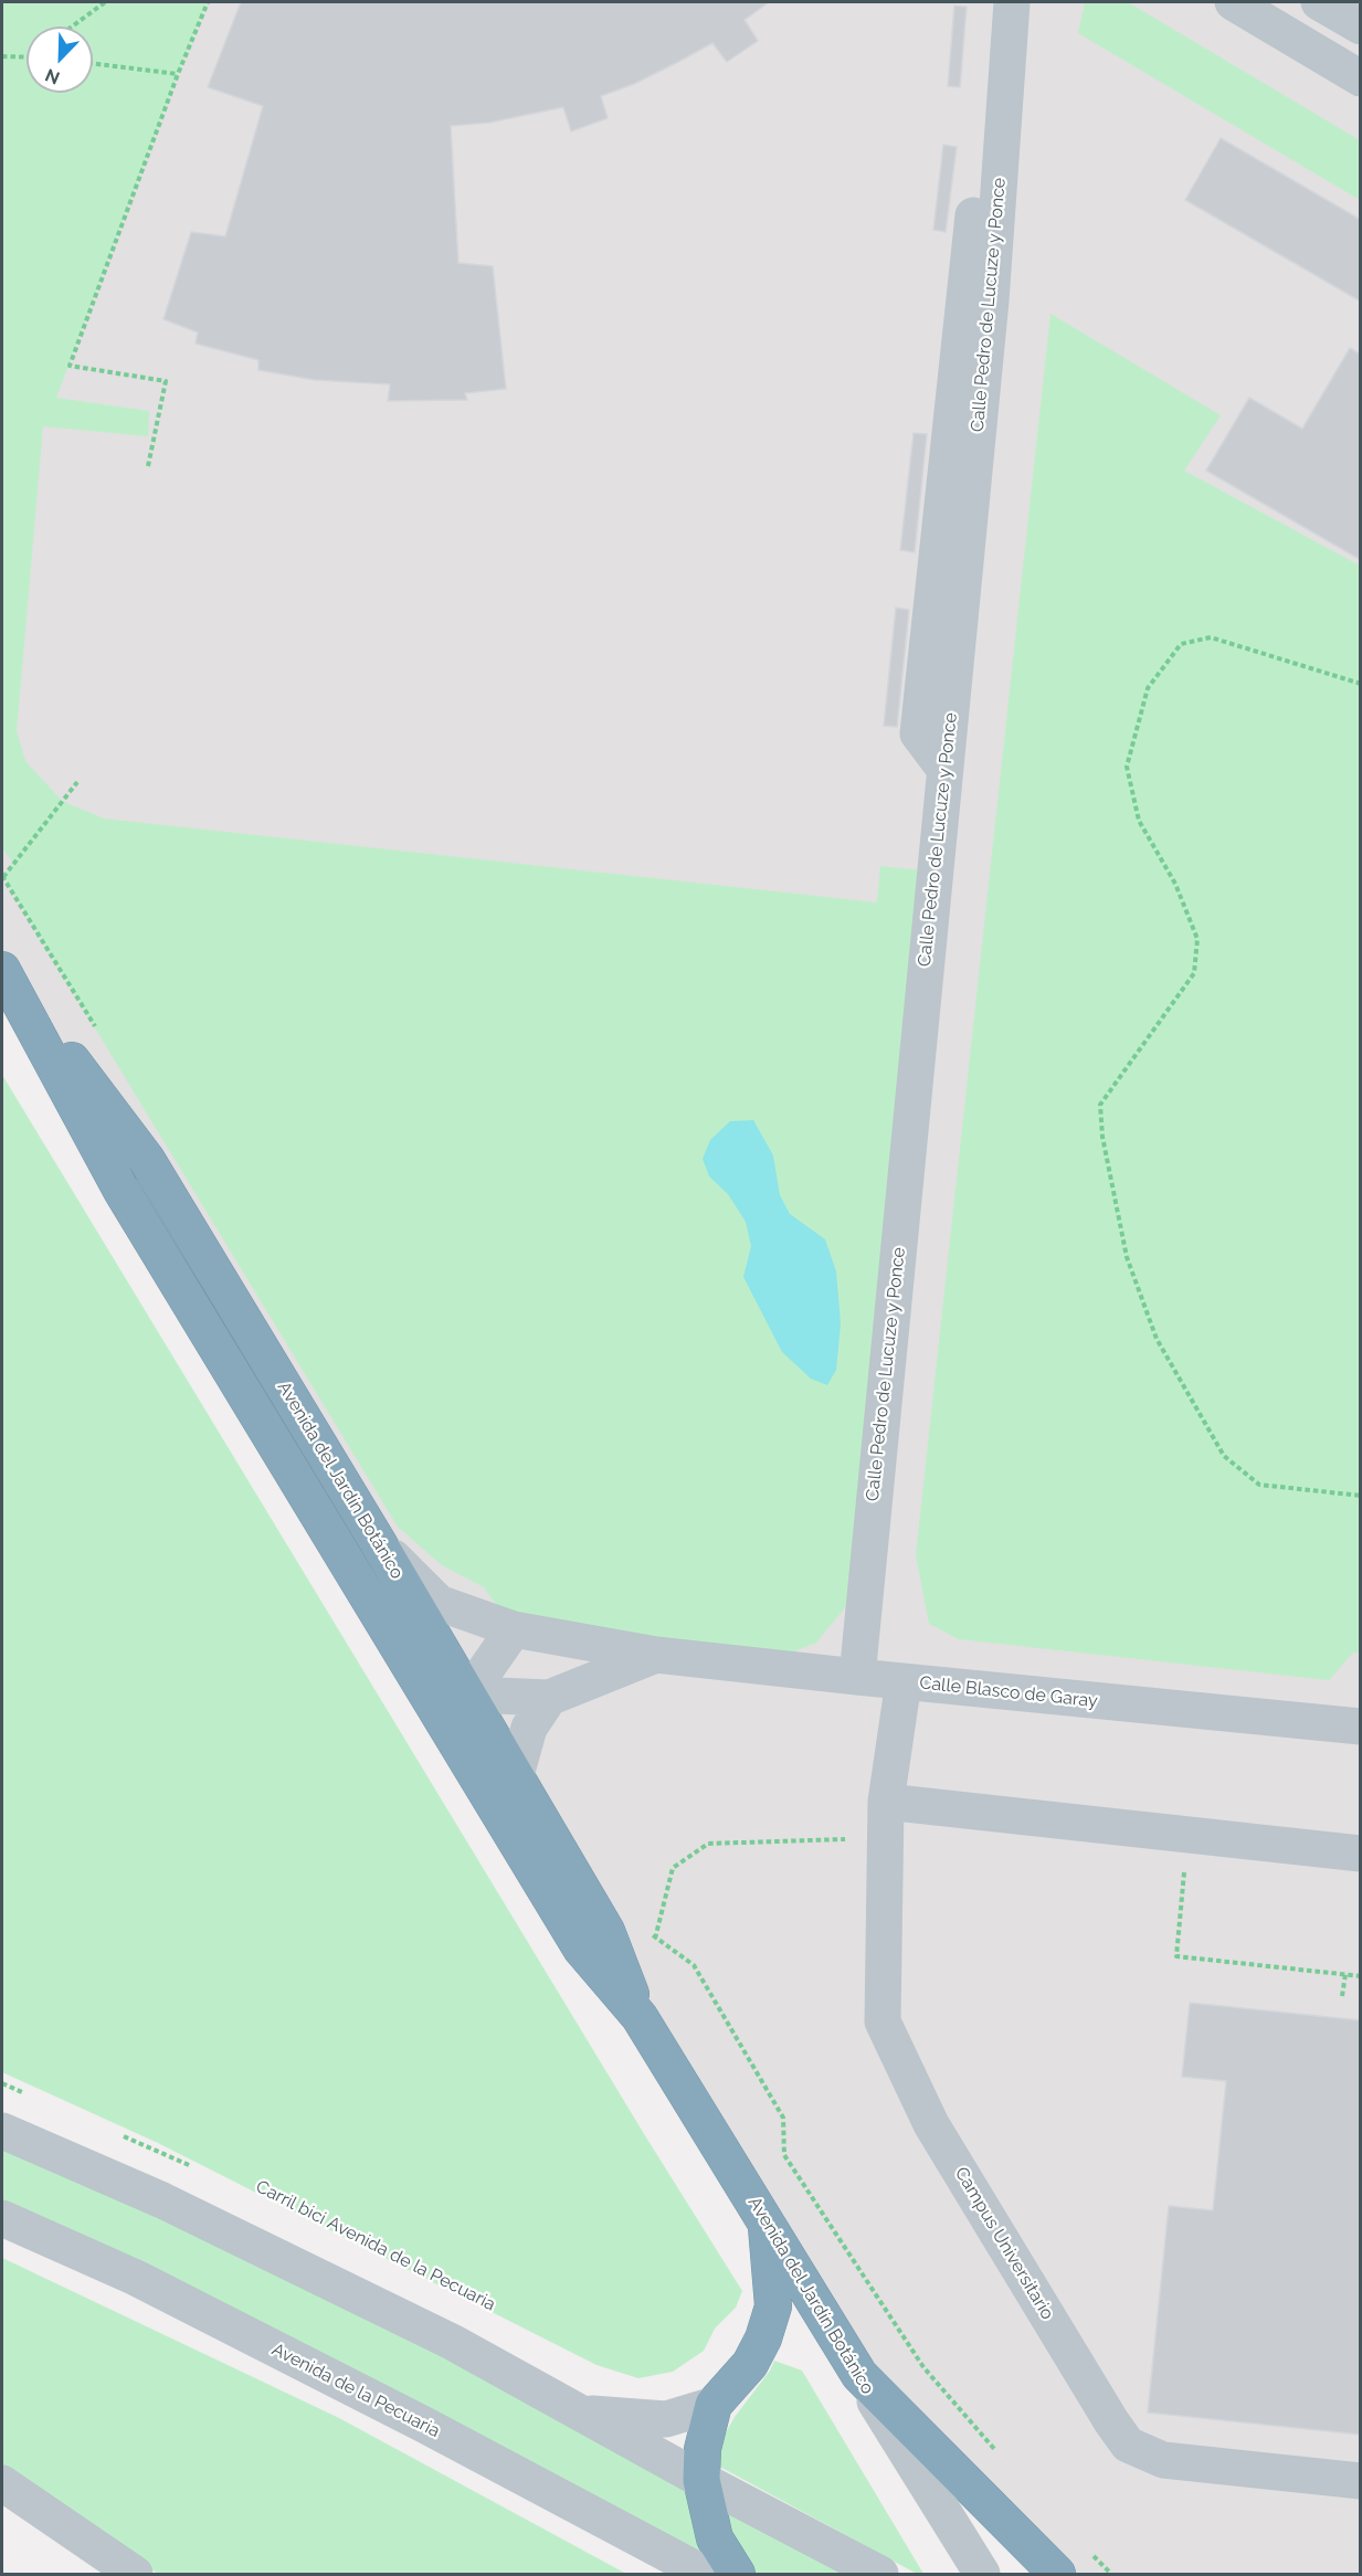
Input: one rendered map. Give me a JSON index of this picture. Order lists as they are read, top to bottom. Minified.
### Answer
{"streets":{"highway":["Avenida del Jardín Botánico"],"street":["Calle Pedro de Lucuze y Ponce","Calle Blasco de Garay","Campus Universitario","Avenida de la Pecuaria"]},"crossings":[["Calle Pedro de Lucuze y Ponce","Calle Blasco de Garay"],["Avenida del Jardín Botánico","Calle Blasco de Garay"],["Calle Blasco de Garay","Campus Universitario"]],"north":"bottom left"}
